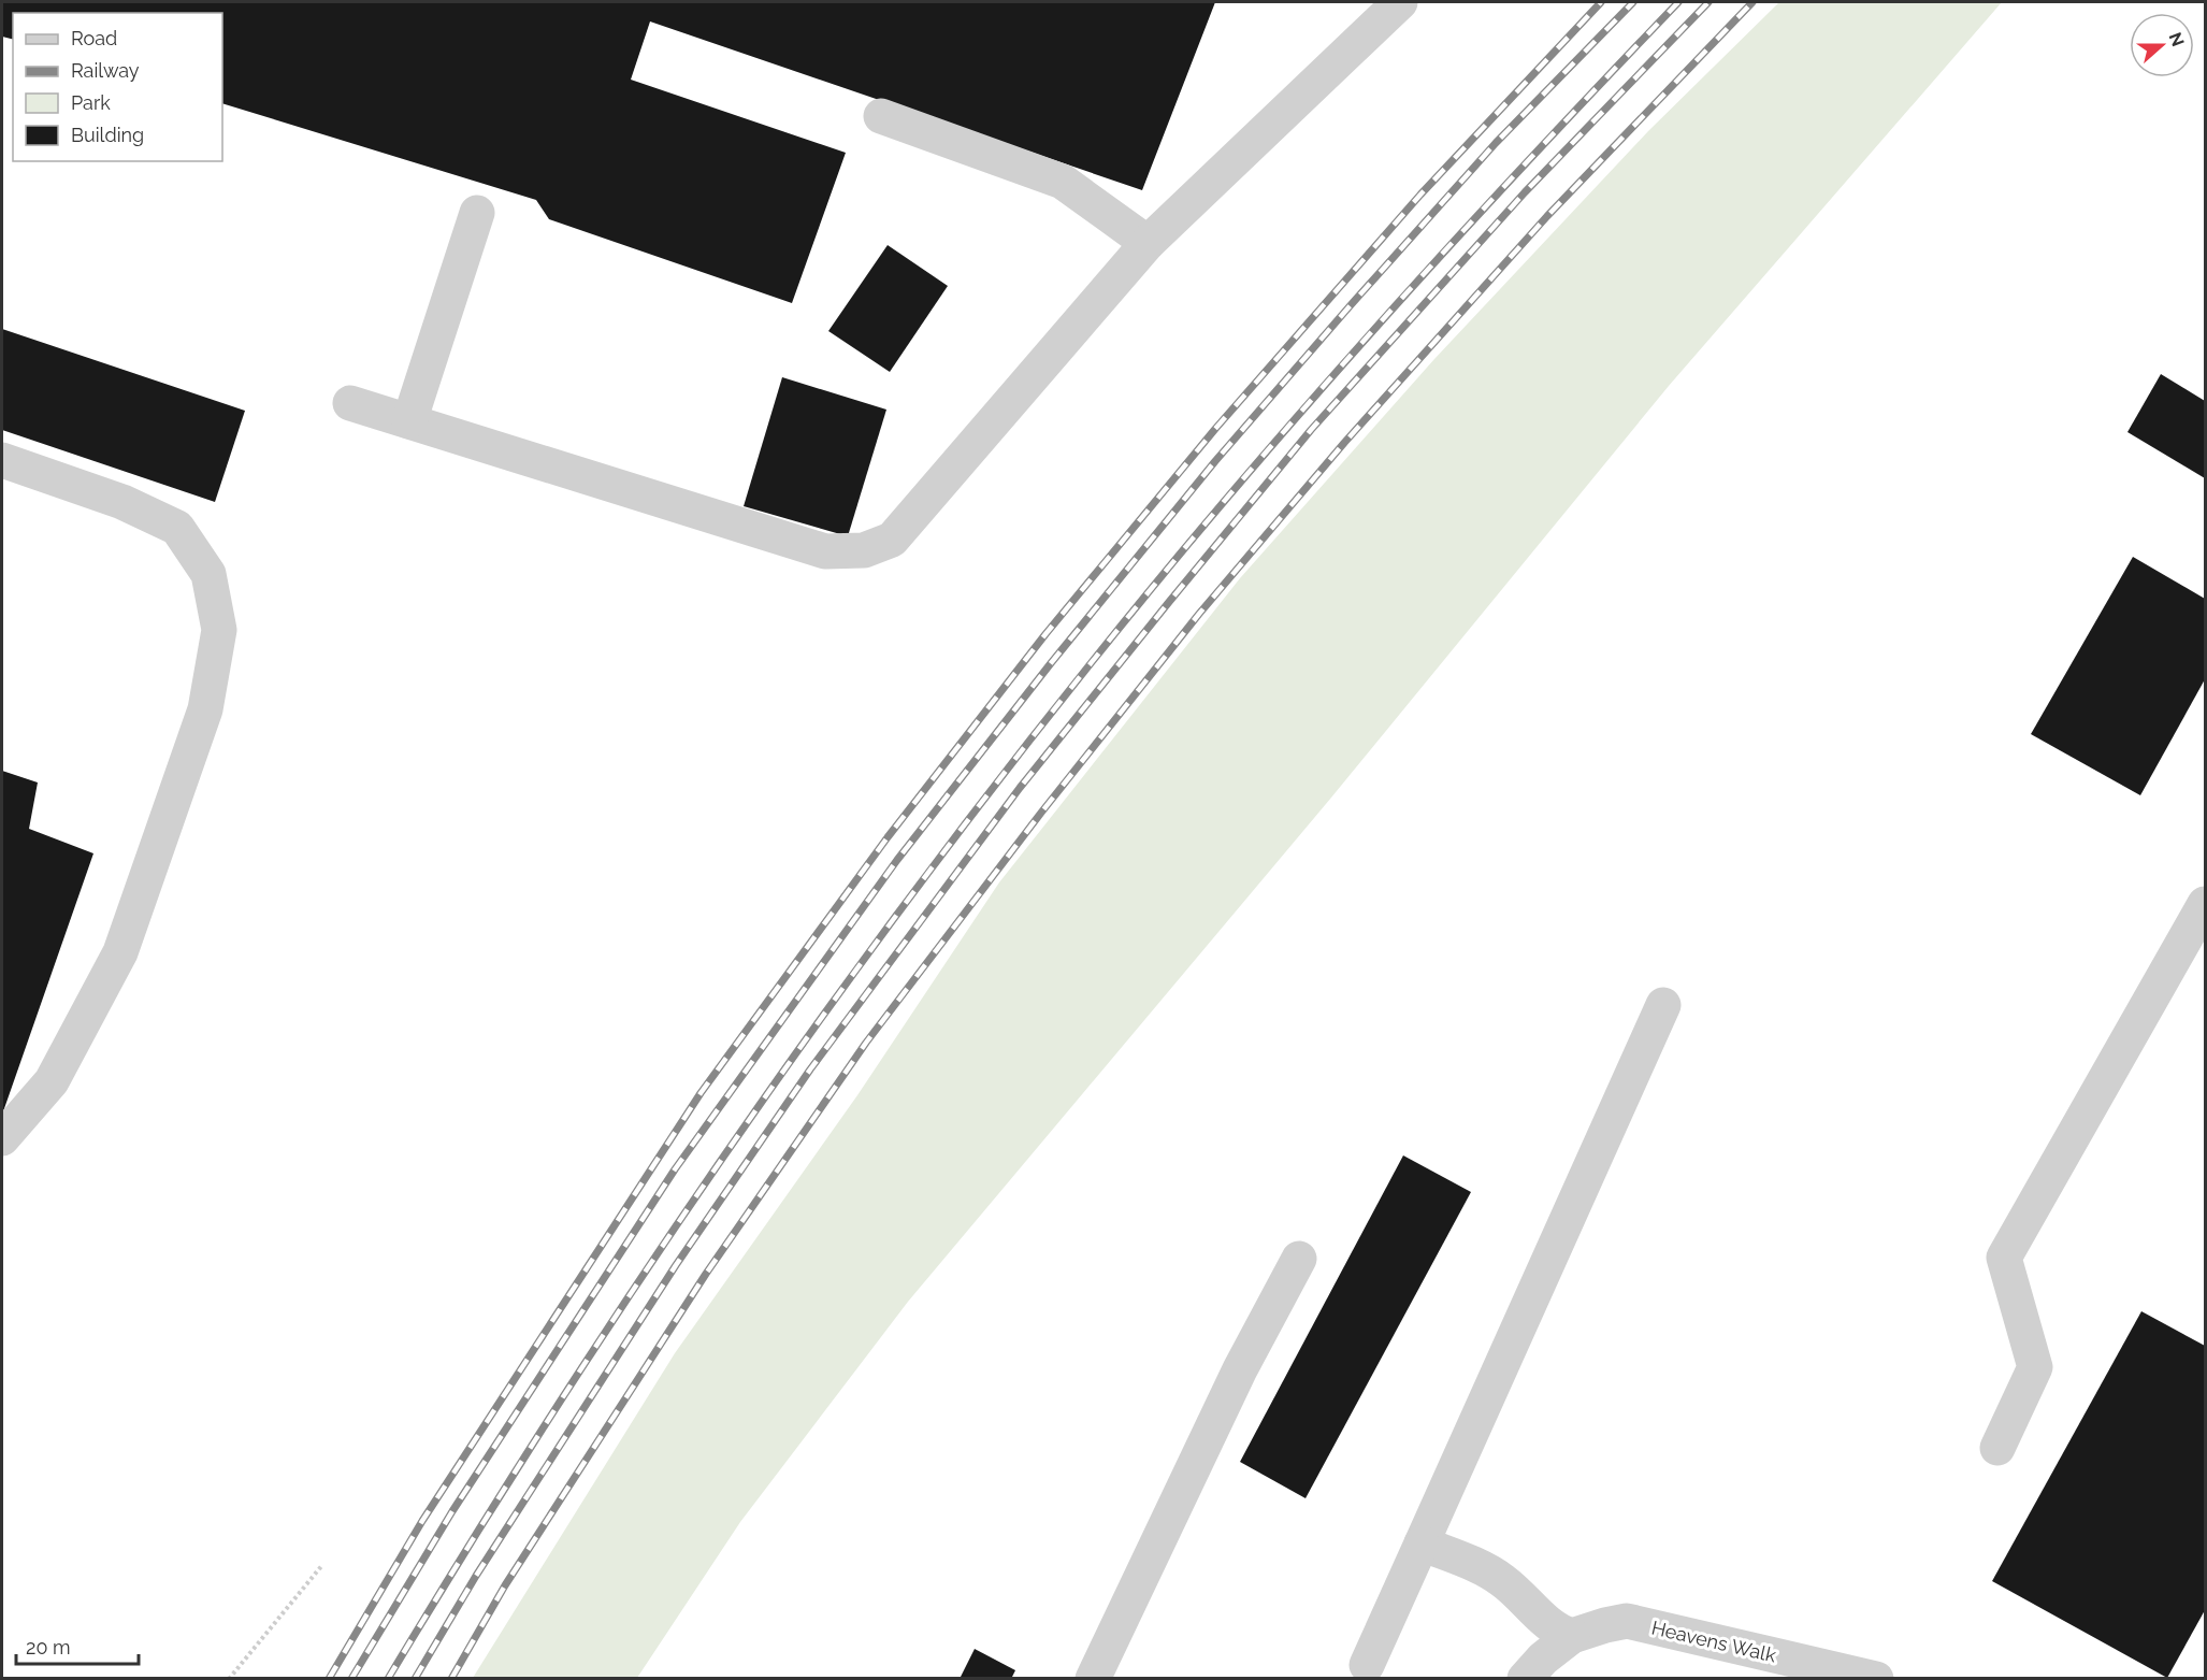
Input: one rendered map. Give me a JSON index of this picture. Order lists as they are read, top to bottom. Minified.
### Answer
{"streets":{"street":["Heavens Walk"]},"legend":["Road","Railway","Park","Building"],"scale_bar":"20 m","north":"right"}
